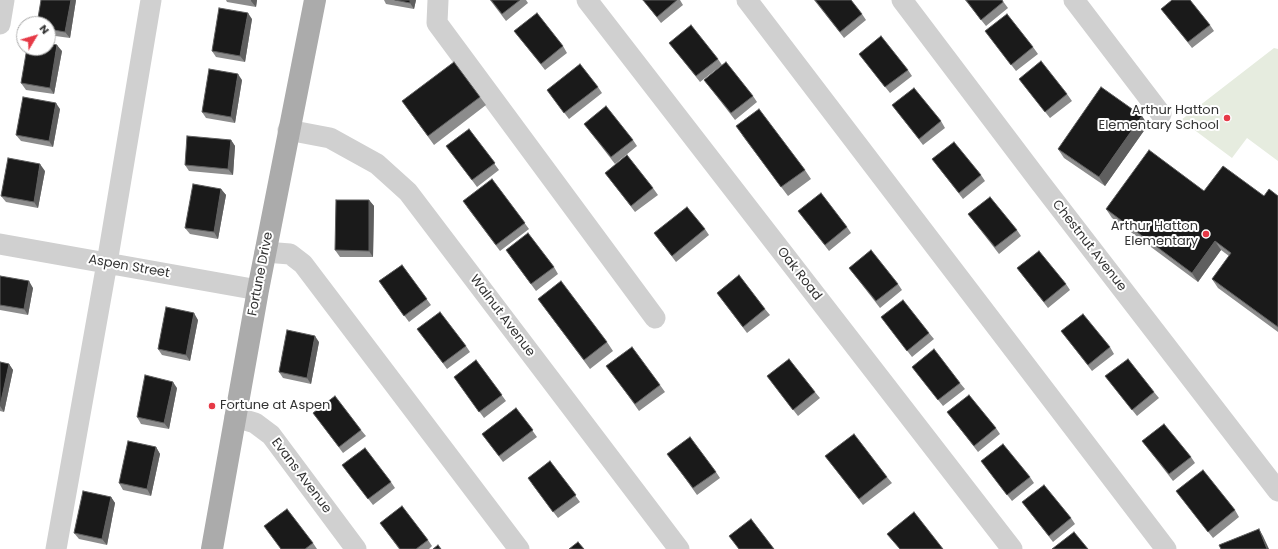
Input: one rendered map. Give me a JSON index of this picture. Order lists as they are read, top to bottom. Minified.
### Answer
{"streets":{"main road":["Fortune Drive"],"street":["Chestnut Avenue","Aspen Street","Oak Road","Walnut Avenue","Evans Avenue"]},"crossings":[["Aspen Street","Fortune Drive"],["Fortune Drive","Walnut Avenue"],["Fortune Drive","Evans Avenue"]],"places":["Arthur Hatton Elementary School","Arthur Hatton Elementary","Fortune at Aspen"],"north":"top right"}
